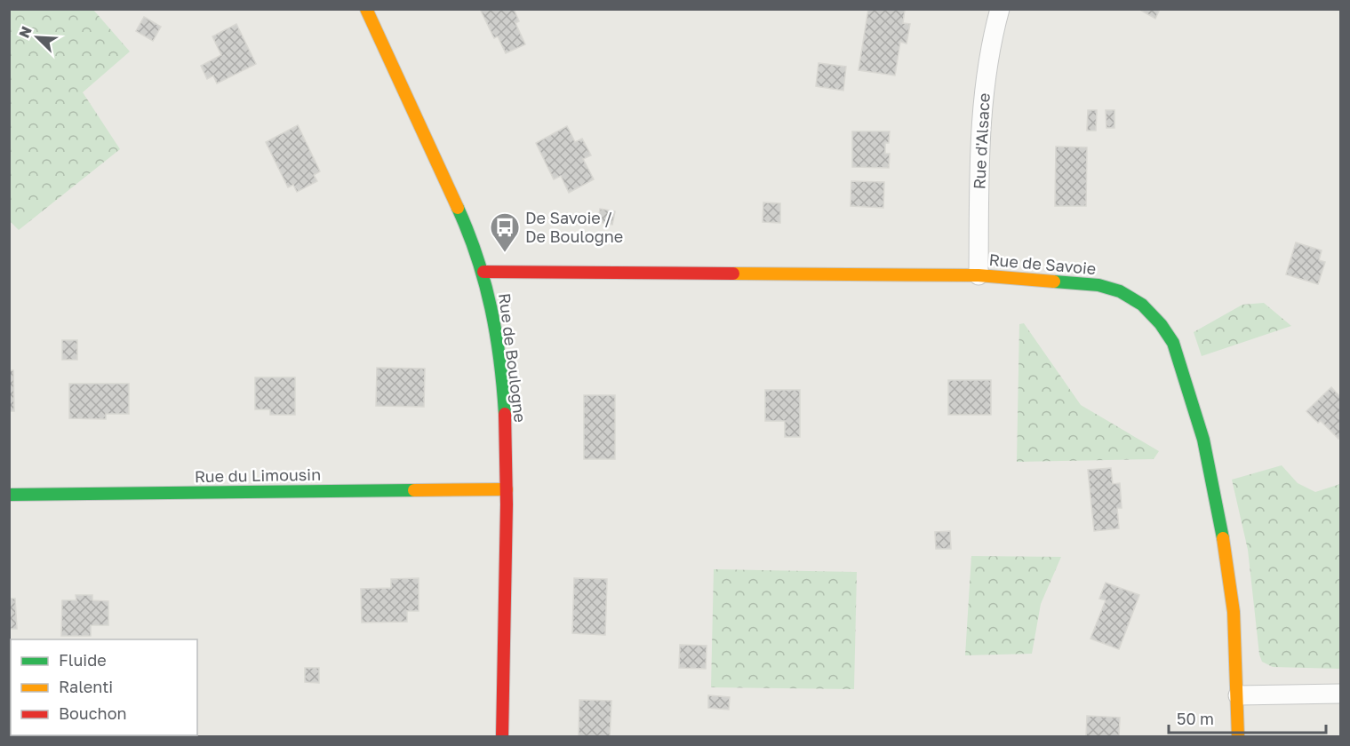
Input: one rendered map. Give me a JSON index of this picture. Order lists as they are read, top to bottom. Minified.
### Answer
{"streets":{"street":["Rue d'Alsace","Rue de Savoie","Rue de Boulogne","Rue du Limousin"]},"crossings":[["Rue d'Alsace","Rue de Savoie"],["Rue de Savoie","Rue de Boulogne"],["Rue de Boulogne","Rue du Limousin"]],"places":{"bus stop":["De Savoie / De Boulogne"]},"legend":["Fluide","Ralenti","Bouchon"],"scale_bar":"50 m","north":"top left"}
